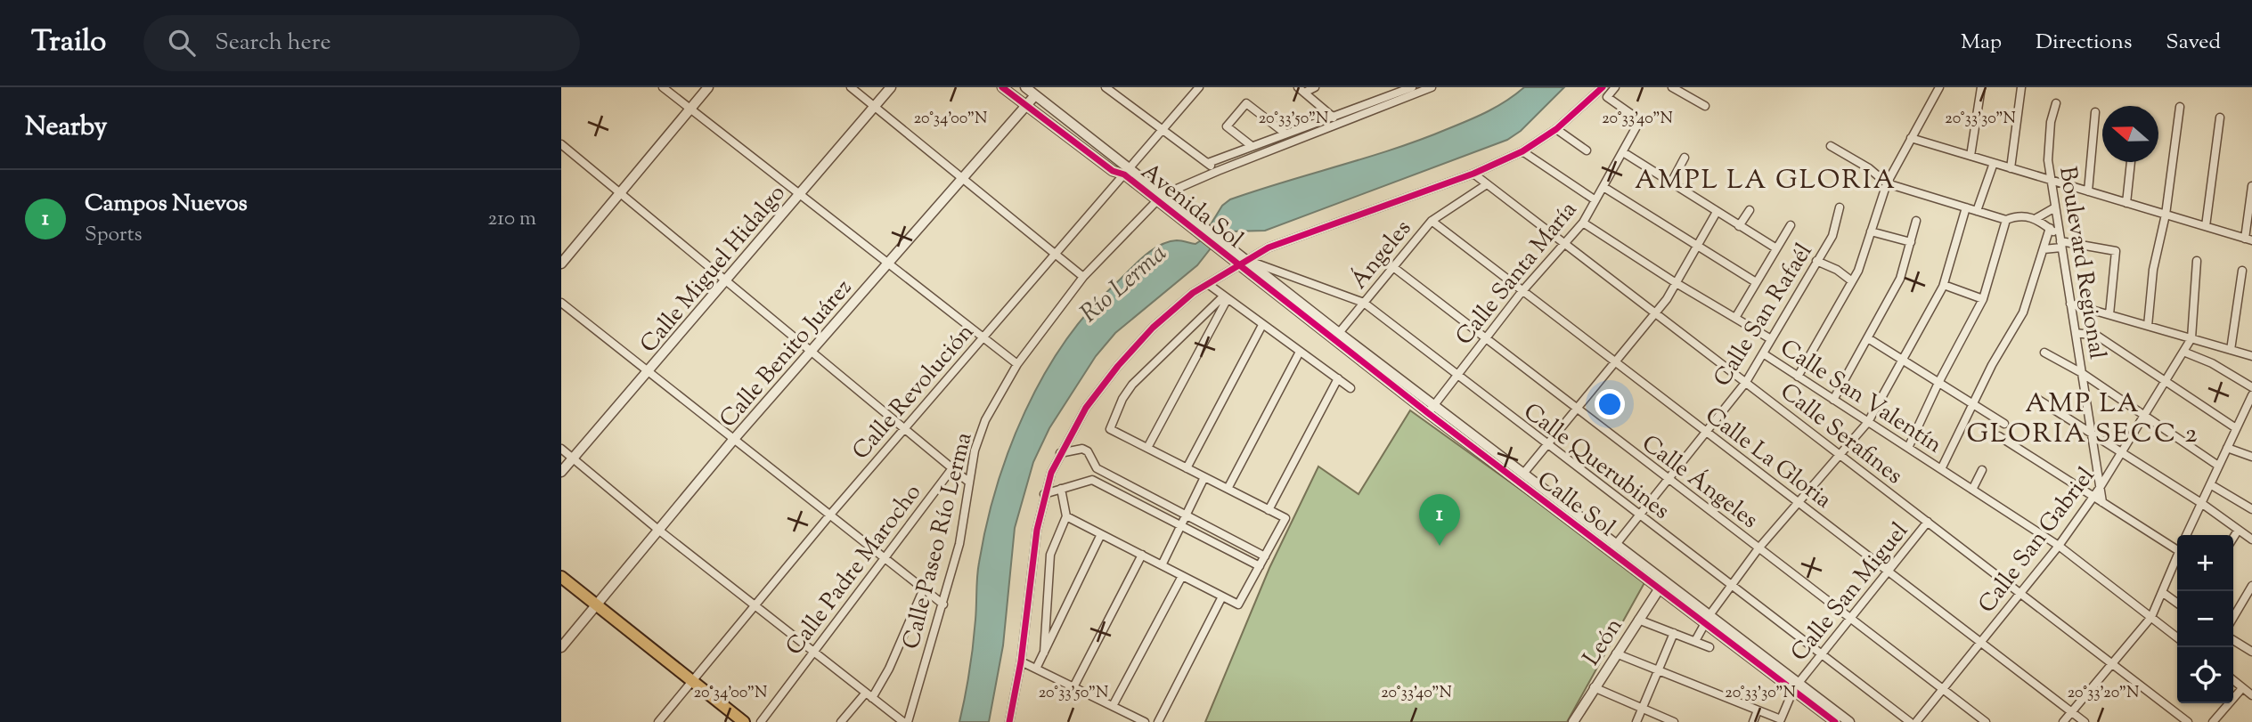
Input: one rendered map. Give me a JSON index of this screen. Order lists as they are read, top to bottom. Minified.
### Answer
{"streets":{"street":["Avenida Sol","Ángeles","Boulevard Regional","Calle Miguel Hidalgo","Calle Santa María","Calle San Rafaél","Calle Benito Juárez","Calle Revolución","Calle San Valentín","Calle Serafines","Calle La Gloria","Calle Querubines","Calle Ángeles","Calle Sol","Calle San Gabriel","Calle Paseo Río Lerma","Calle Padre Marocho","Calle San Miguel","León"]},"crossings":[["Avenida Sol","Calle Revolución"],["Avenida Sol","Calle Querubines"],["Avenida Sol","Calle Sol"],["Avenida Sol","Calle Paseo Río Lerma"],["Ángeles","Calle Serafines"],["Ángeles","Calle La Gloria"],["Ángeles","Calle Querubines"],["Ángeles","Calle Ángeles"],["Ángeles","Calle Sol"],["Boulevard Regional","Calle San Gabriel"],["Calle Santa María","Calle Serafines"],["Calle Santa María","Calle La Gloria"],["Calle Santa María","Calle Querubines"],["Calle Santa María","Calle Ángeles"],["Calle Santa María","Calle Sol"],["Calle San Rafaél","Calle San Valentín"],["Calle San Rafaél","Calle Serafines"],["Calle San Rafaél","Calle La Gloria"],["Calle San Rafaél","Calle Querubines"],["Calle San Rafaél","Calle Ángeles"],["Calle San Rafaél","Calle Sol"],["Calle San Valentín","Calle San Gabriel"],["Calle Serafines","Calle San Gabriel"],["Calle Serafines","Calle San Miguel"],["Calle La Gloria","Calle San Gabriel"],["Calle La Gloria","Calle San Miguel"],["Calle Querubines","Calle Sol"],["Calle Querubines","Calle San Miguel"],["Calle Ángeles","Calle San Gabriel"],["Calle Ángeles","Calle San Miguel"],["Calle Sol","Calle San Miguel"],["Calle Sol","León"]],"districts":["AMPL LA GLORIA","AMP LA GLORIA SECC 2"],"water":["Río Lerma"],"north":"left","page":{"header":"Trailo","search":"Search here","nav":["Map","Directions","Saved"],"heading":"Nearby","list":[{"mark":"1","name":"Campos Nuevos","note":"Sports","value":"210 m"}],"pins":"1","map_buttons":["+","−"]},"coordinates":["20°34'00\"N","20°33'50\"N","20°33'40\"N","20°33'30\"N","20°33'20\"N"]}
